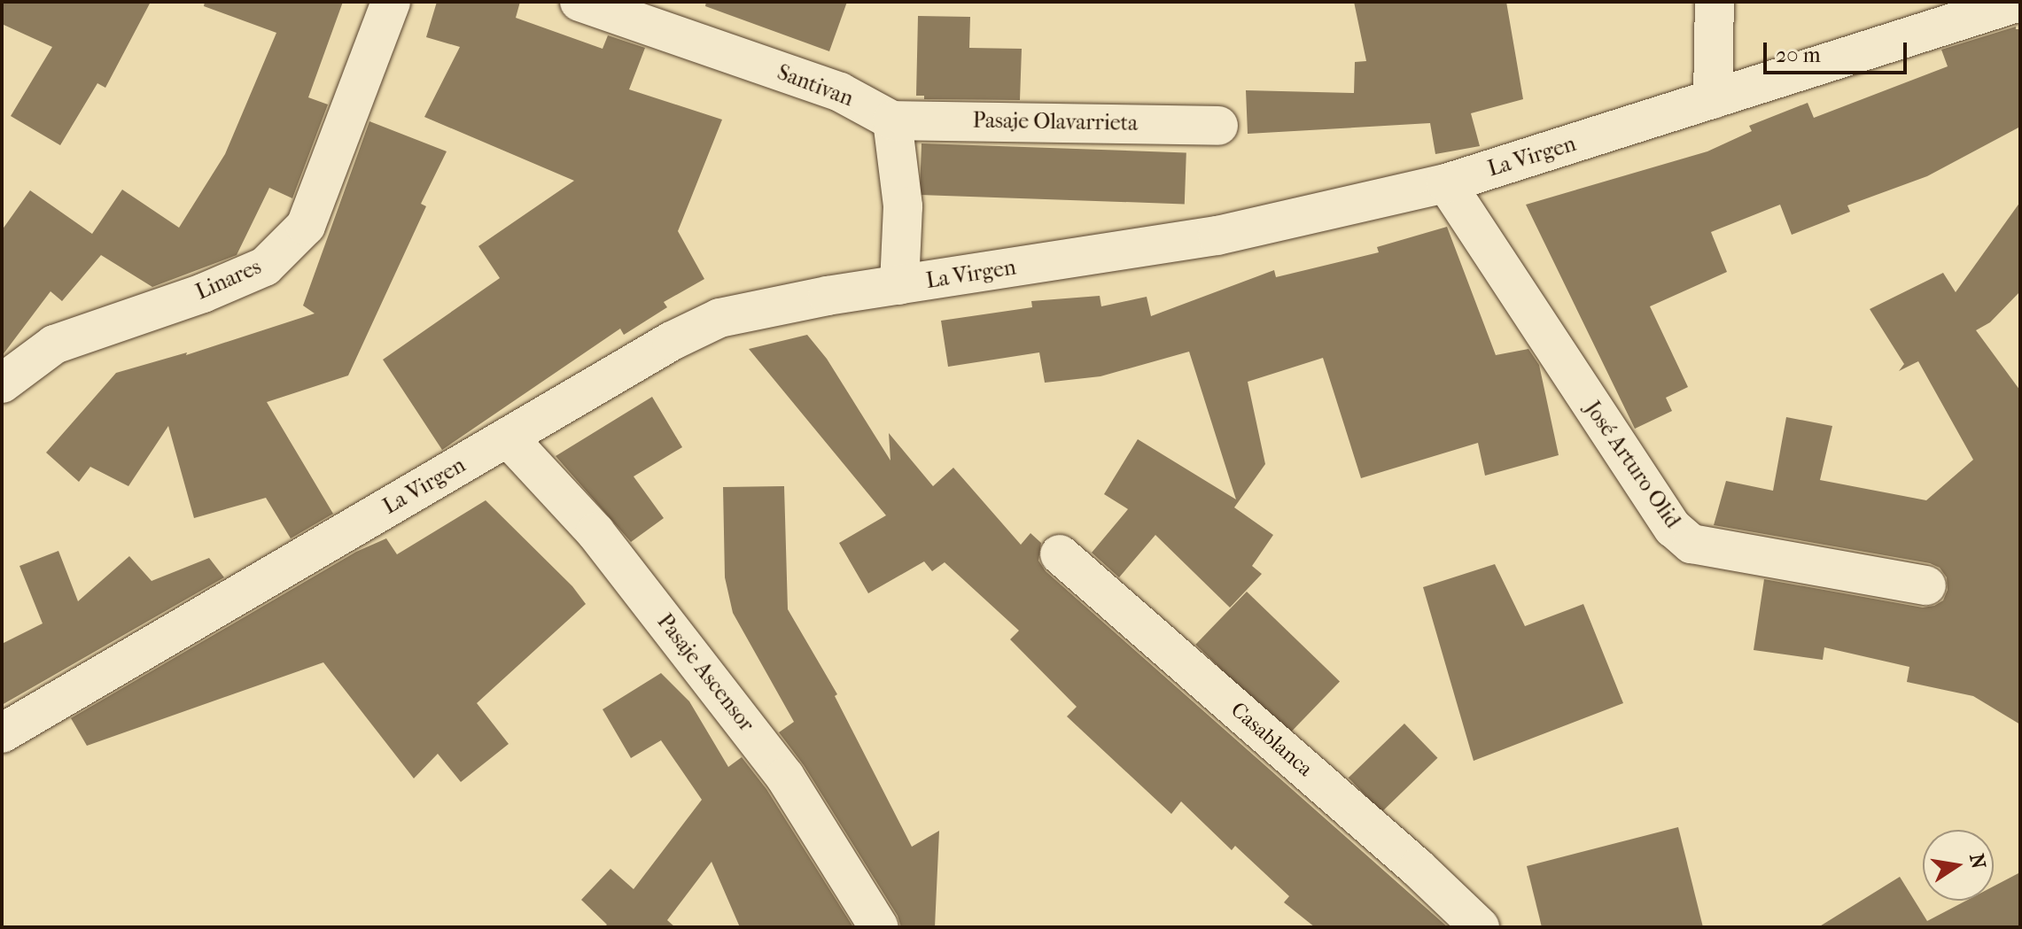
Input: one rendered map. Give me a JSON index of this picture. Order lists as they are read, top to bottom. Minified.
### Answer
{"streets":{"street":["Santivan","Pasaje Olavarrieta","La Virgen","Linares","José Arturo Olid","Pasaje Ascensor","Casablanca"]},"crossings":[["Santivan","Pasaje Olavarrieta"],["La Virgen","José Arturo Olid"],["La Virgen","Pasaje Ascensor"]],"scale_bar":"20 m","north":"right"}
